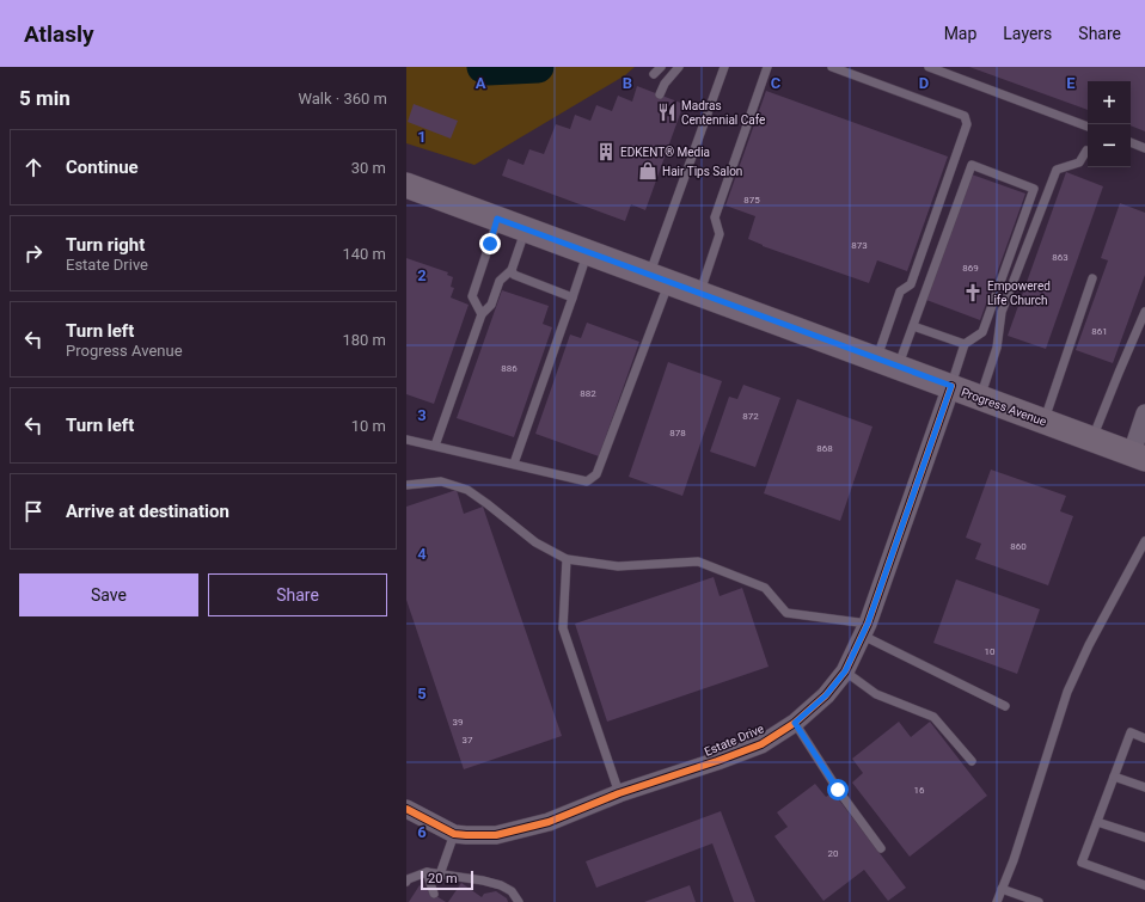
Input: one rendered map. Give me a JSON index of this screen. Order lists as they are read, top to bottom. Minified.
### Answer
{"streets":{"main road":["Progress Avenue"],"street":["Estate Drive"]},"crossings":[["Progress Avenue","Estate Drive"]],"places":{"restaurant":["Madras Centennial Cafe"],"building":["EDKENT® Media"],"shop":["Hair Tips Salon"],"church":["Empowered Life Church"]},"house_numbers":["875","873","863","869","861","886","882","872","878","868","860","10","39","37","16","20"],"scale_bar":"20 m","page":{"header":"Atlasly","nav":["Map","Layers","Share"],"heading":["5 min","Walk · 360 m"],"map_buttons":["+","−"],"list":[["Continue","30 m"],["Turn right","Estate Drive","140 m"],["Turn left","Progress Avenue","180 m"],["Turn left","10 m"],"Arrive at destination"],"buttons":["Save","Share"],"scale":"20 m"},"grid":{"columns":["A","B","C","D","E"],"rows":["1","2","3","4","5","6"]}}
